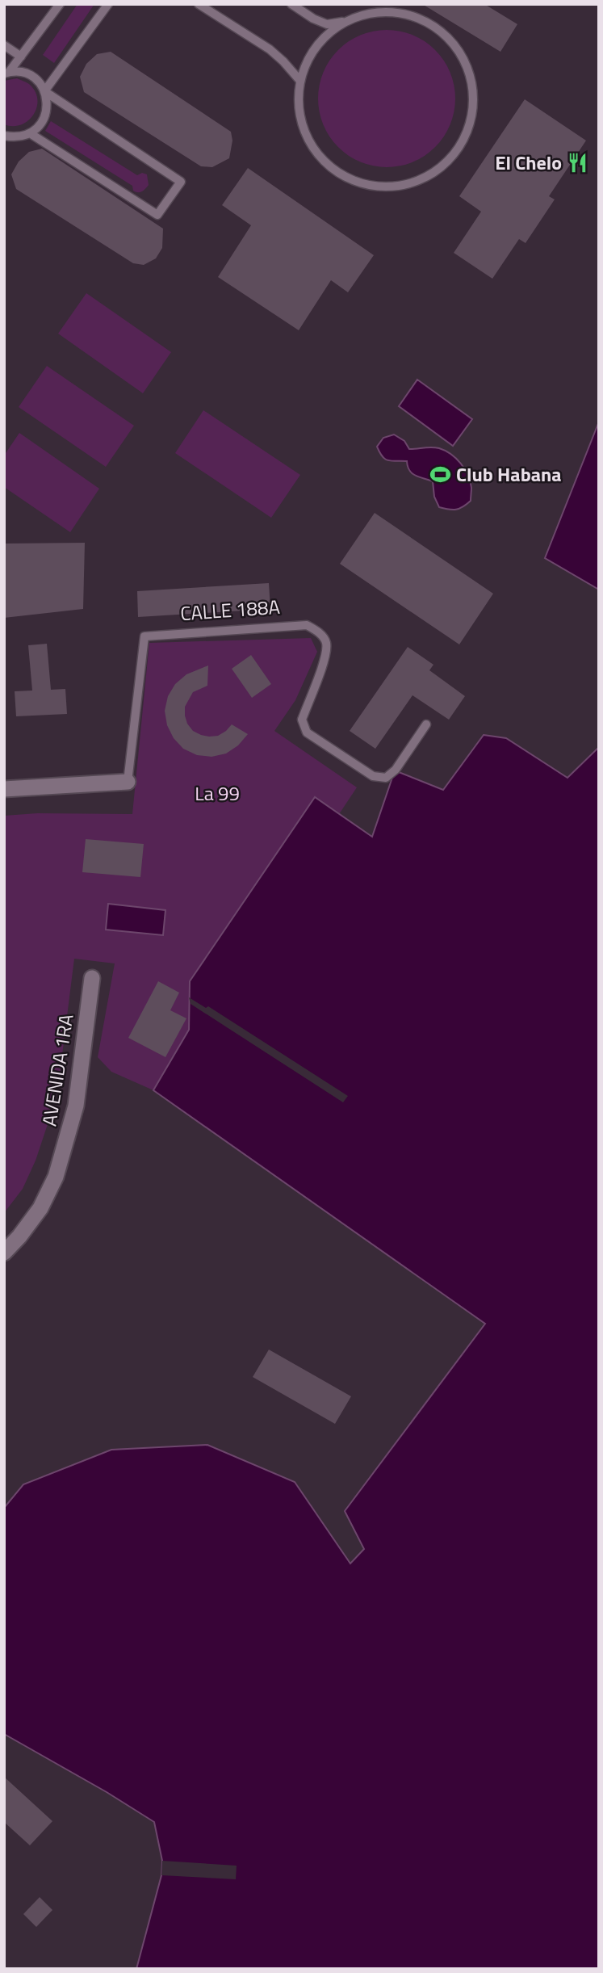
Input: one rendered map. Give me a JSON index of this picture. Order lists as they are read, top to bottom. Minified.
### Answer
{"streets":{"street":["CALLE 188A","AVENIDA 1RA"]},"parks":["La 99"],"places":{"restaurant":["El Chelo"],"sports":["Club Habana"]}}
